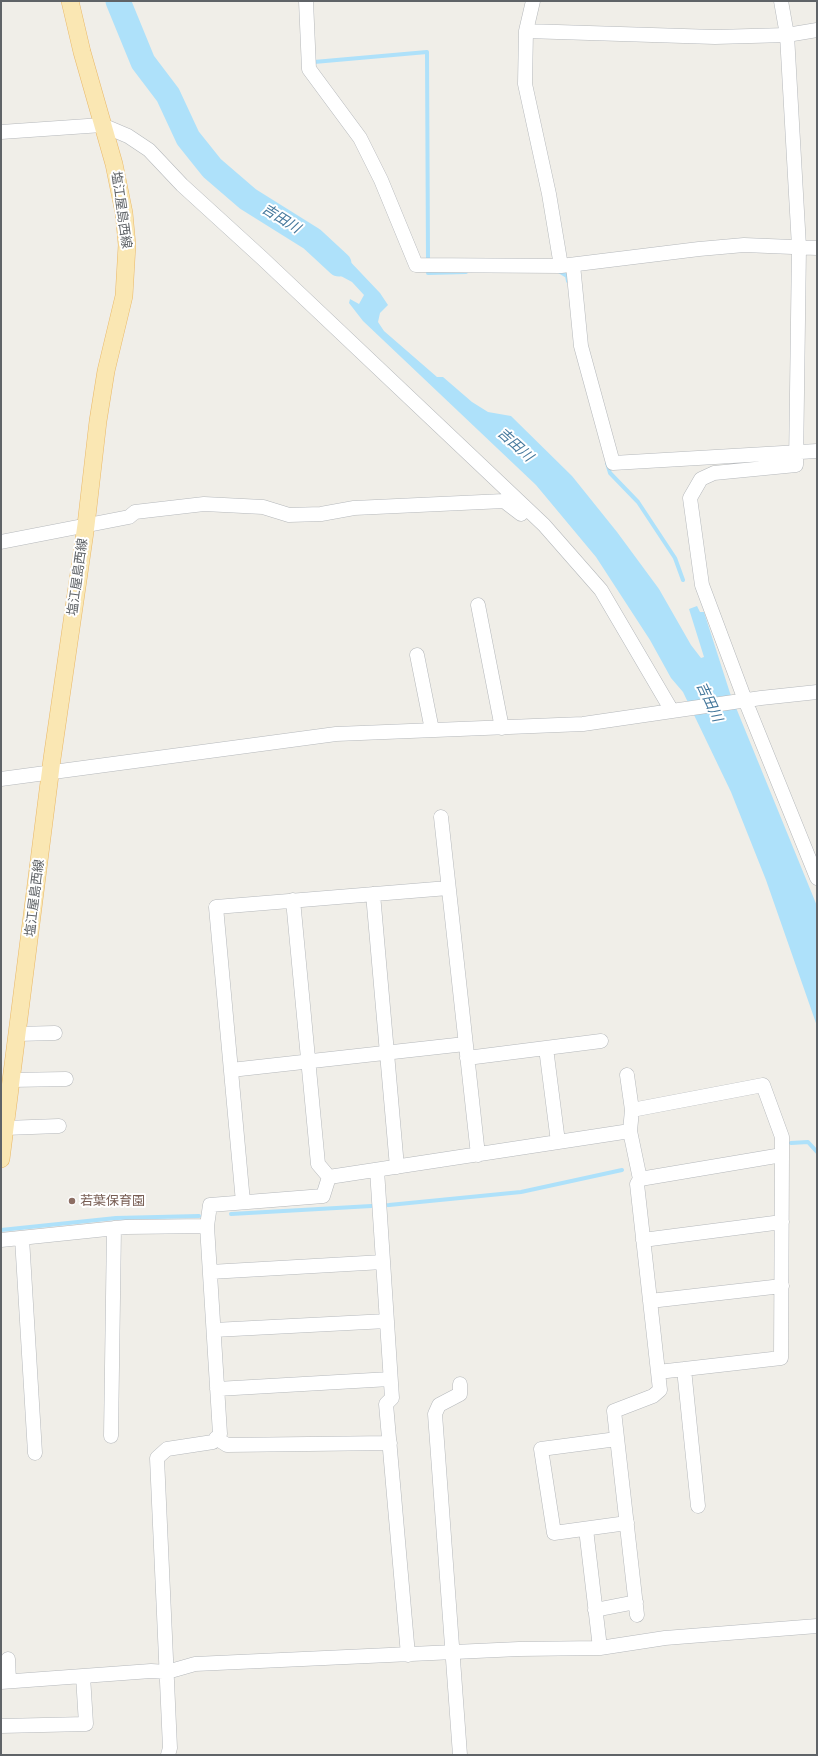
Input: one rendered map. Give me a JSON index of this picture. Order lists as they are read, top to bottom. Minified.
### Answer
{"streets":{"main road":["塩江屋島西線"]},"water":["吉田川"],"places":["若葉保育園"]}
